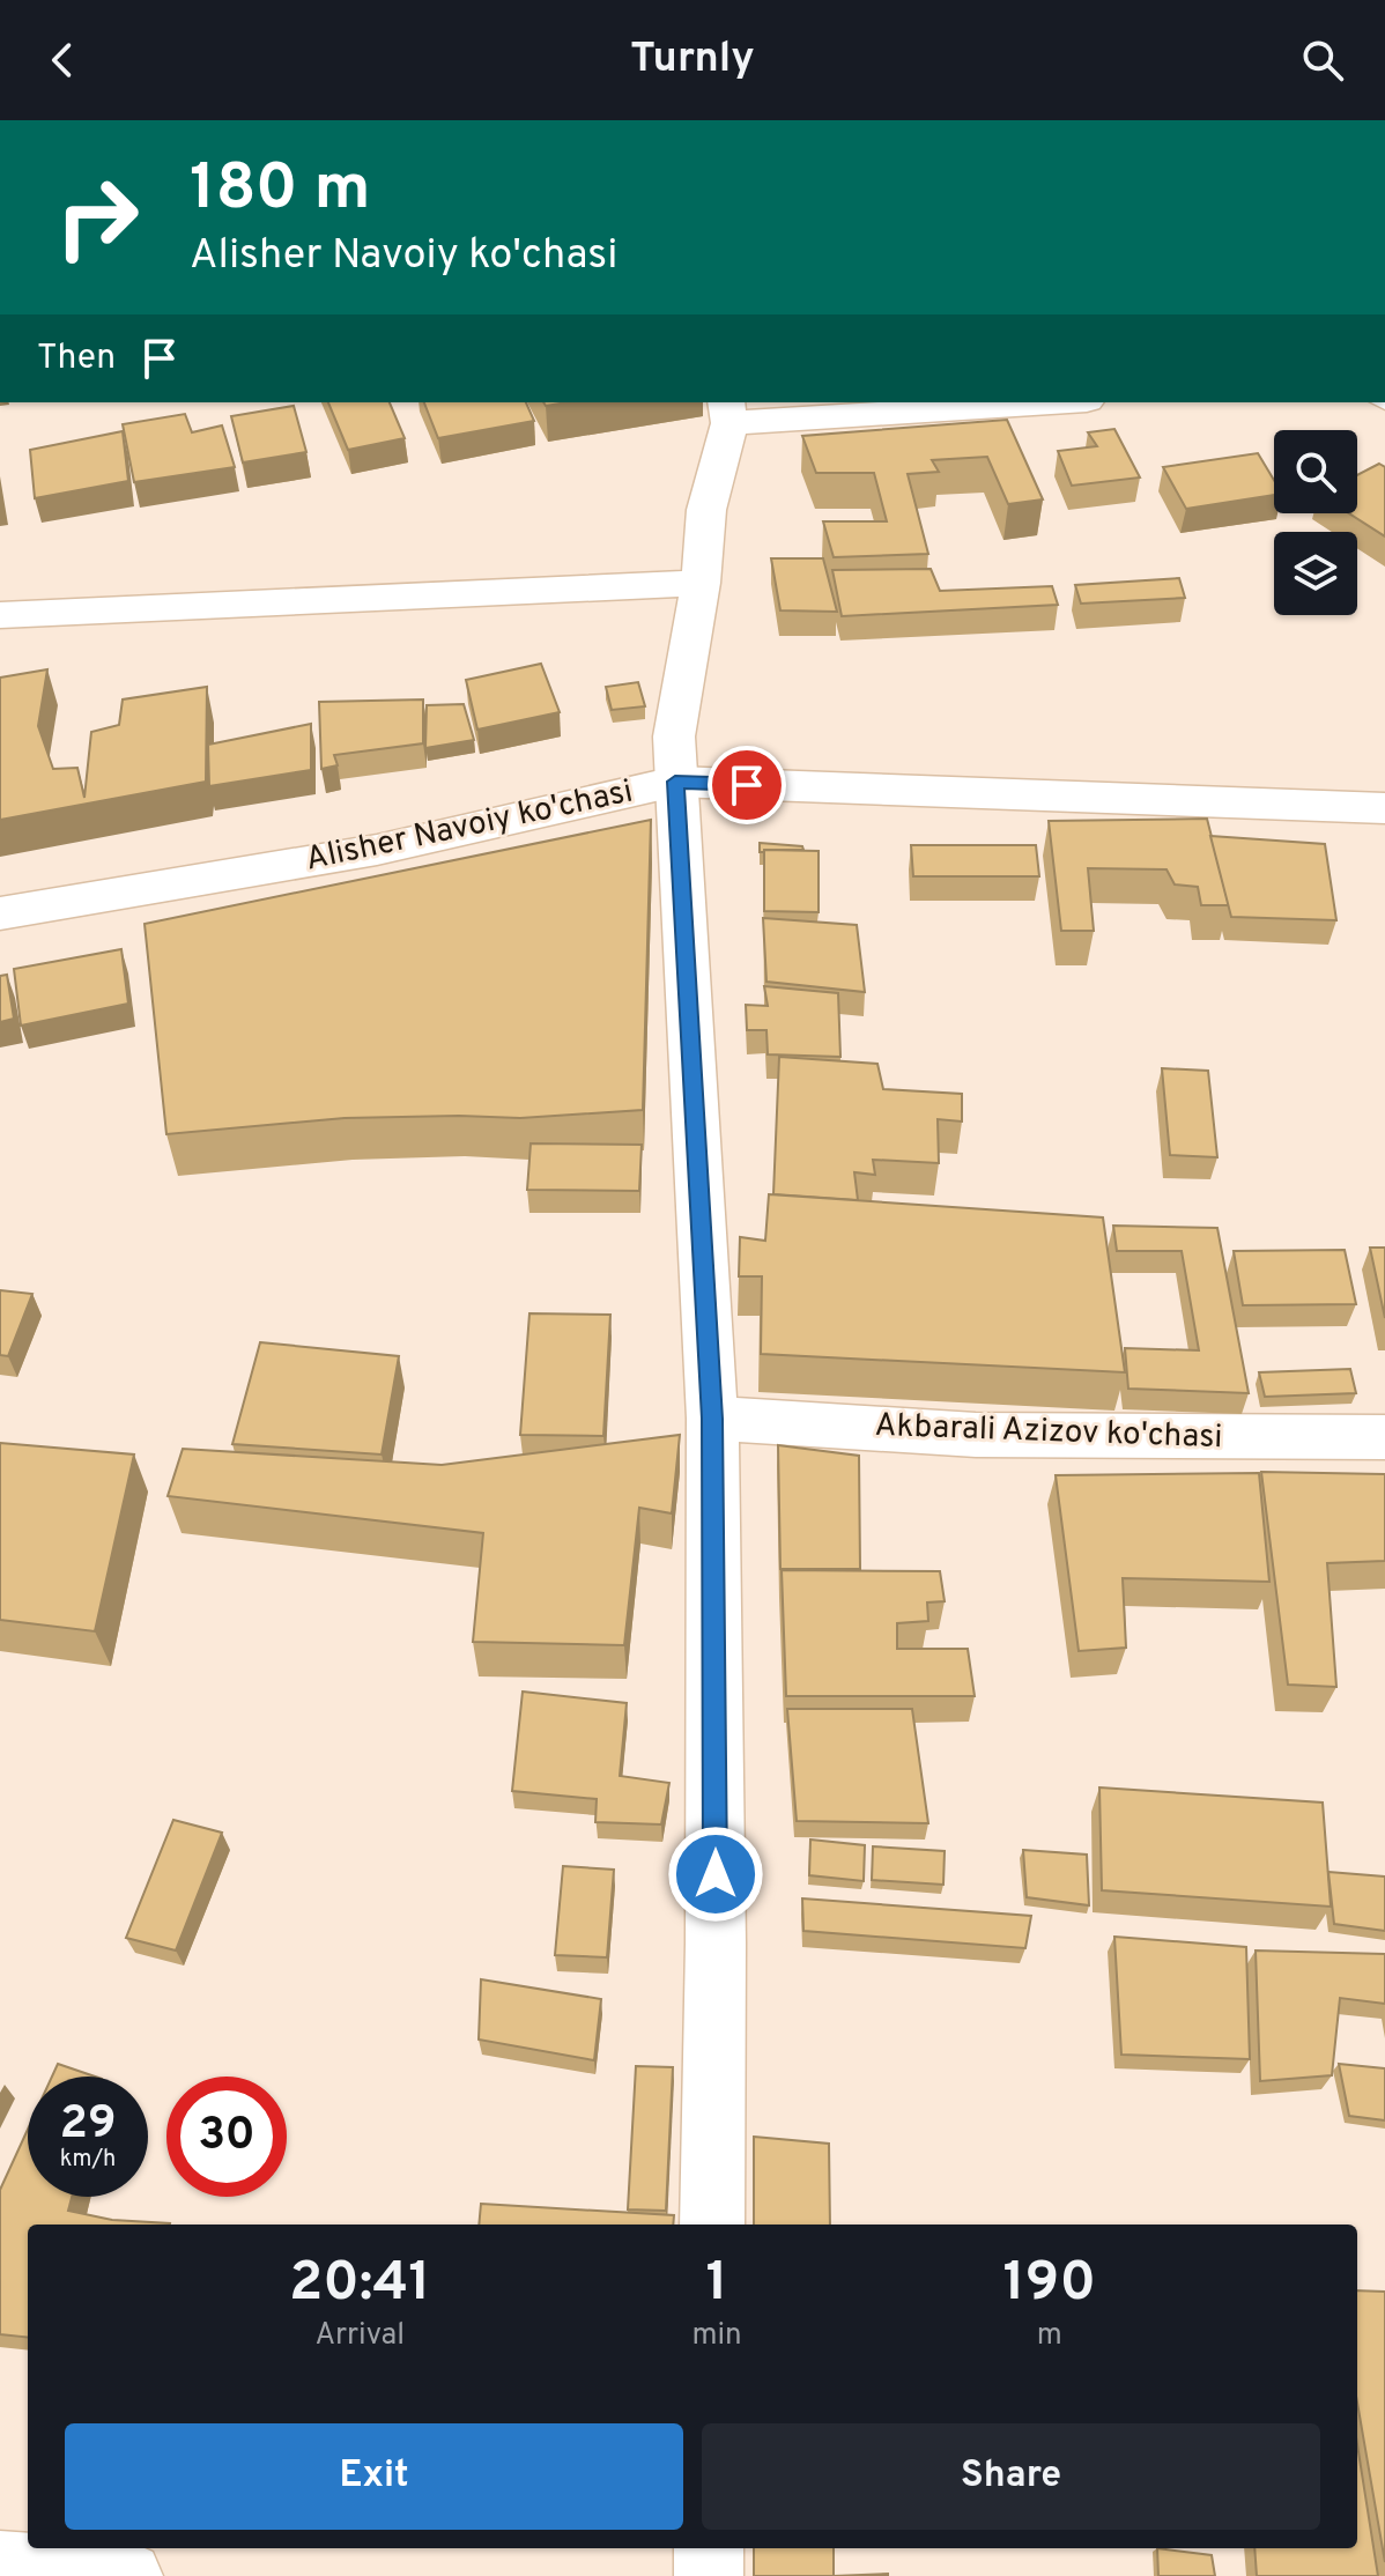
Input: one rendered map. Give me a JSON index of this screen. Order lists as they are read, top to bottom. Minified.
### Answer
{"streets":{"street":["Alisher Navoiy ko'chasi","Akbarali Azizov ko'chasi"]},"page":{"header":"Turnly","turn":["180 m","Alisher Navoiy ko'chasi"],"then":"Then","speed":"29 km/h","limit":"30","eta":["20:41","Arrival","1","min","190","m"],"buttons":["Exit","Share"]}}
